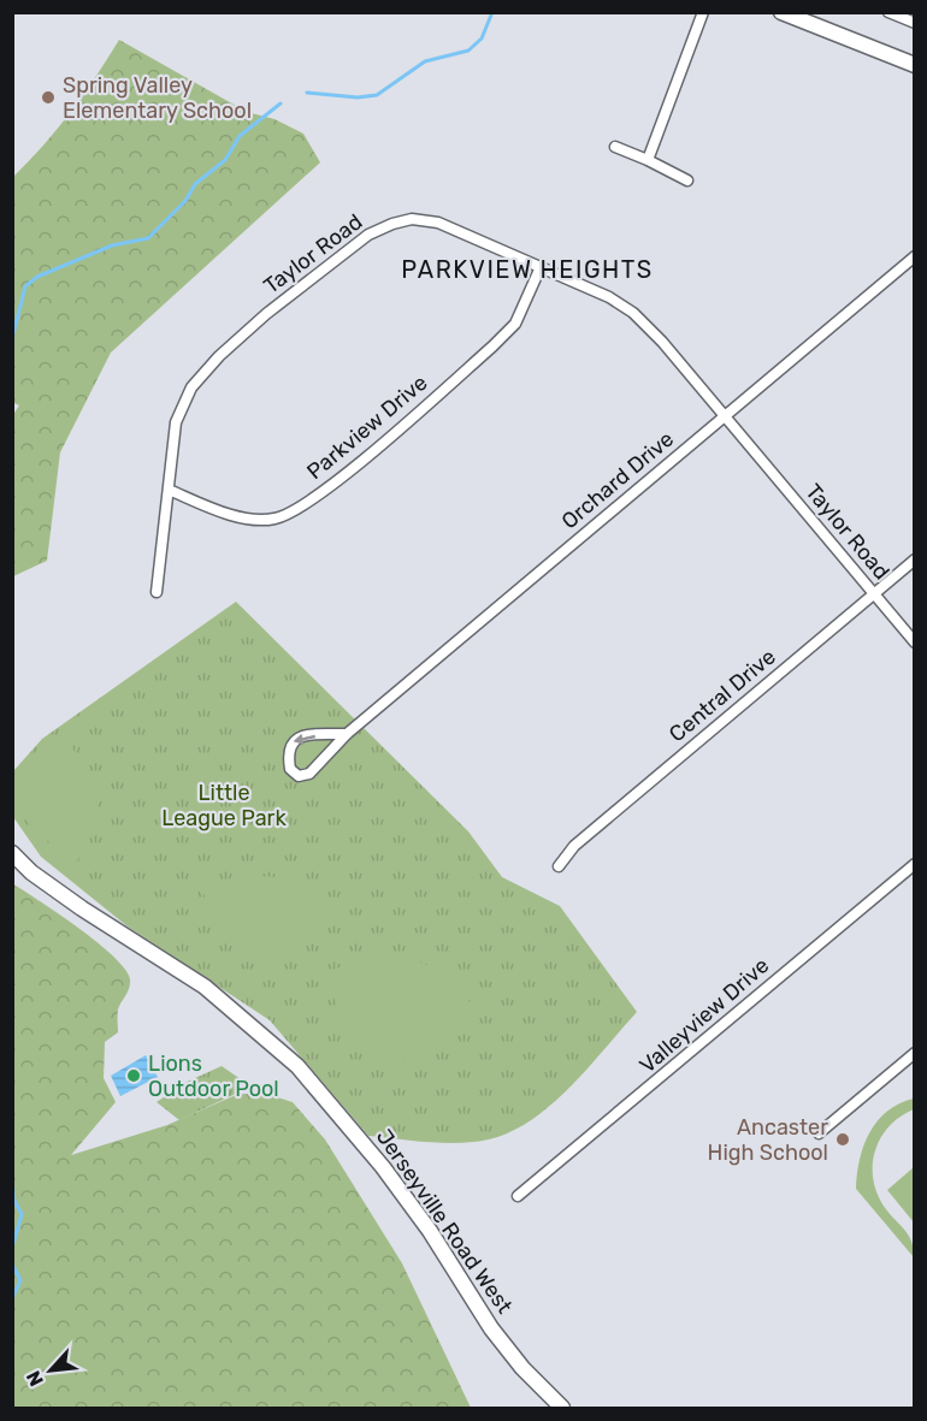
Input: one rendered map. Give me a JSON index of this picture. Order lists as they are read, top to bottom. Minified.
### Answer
{"streets":{"main road":["Jerseyville Road West"],"street":["Taylor Road","Parkview Drive","Orchard Drive","Central Drive","Valleyview Drive"]},"crossings":[["Taylor Road","Parkview Drive"],["Taylor Road","Orchard Drive"],["Taylor Road","Central Drive"]],"districts":["PARKVIEW HEIGHTS"],"parks":["Little League Park"],"places":["Spring Valley Elementary School","Lions Outdoor Pool","Ancaster High School"],"north":"bottom left"}
